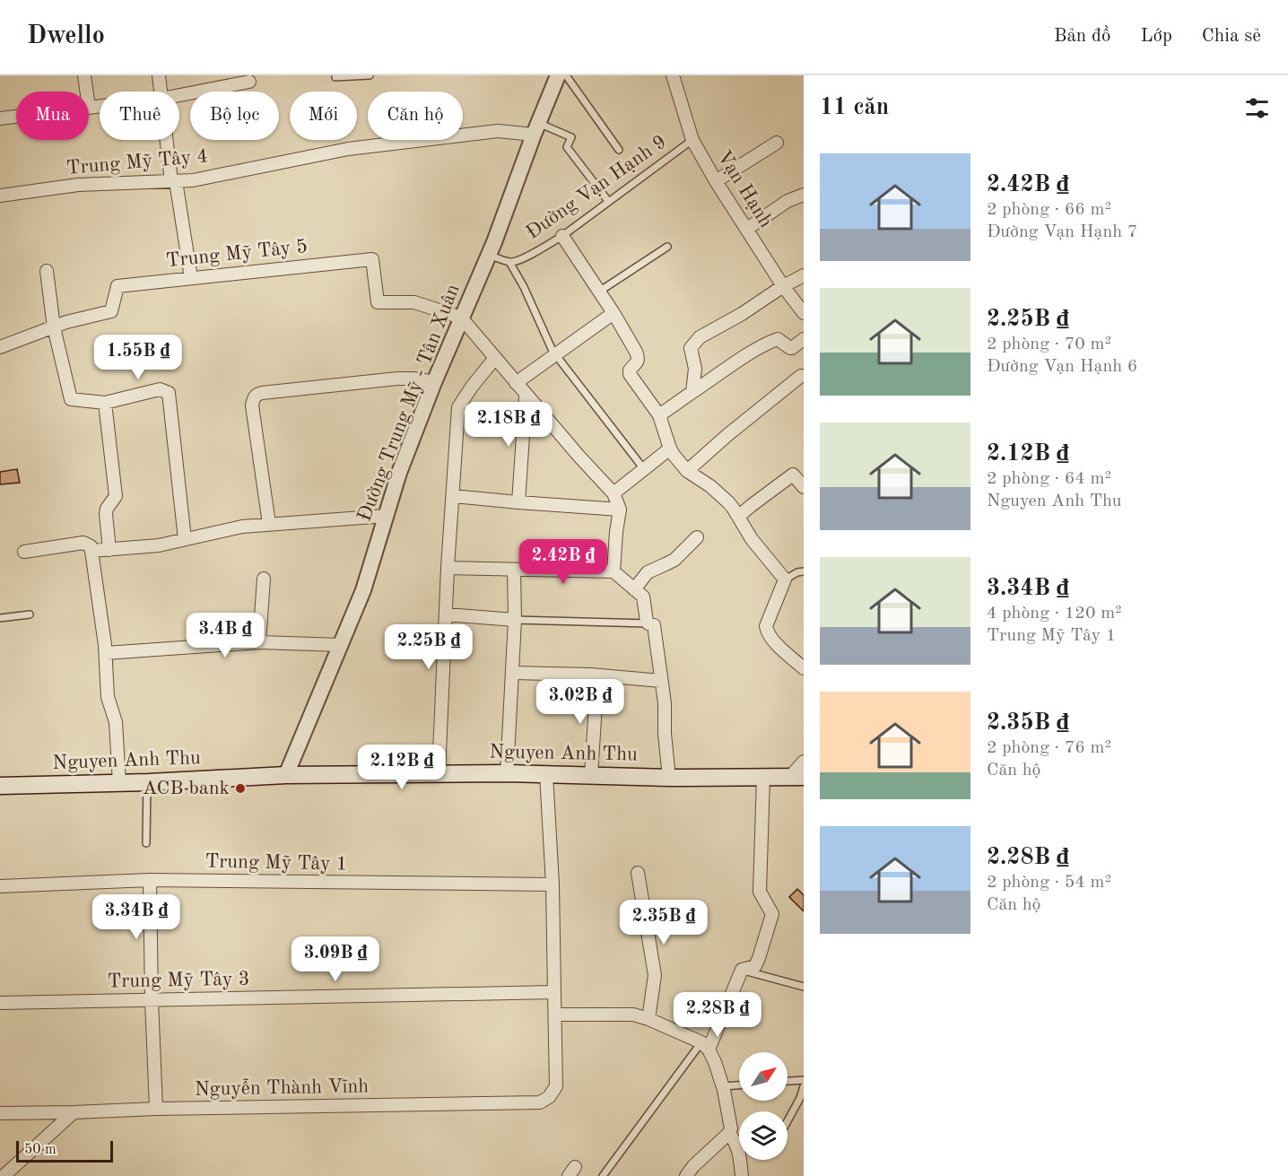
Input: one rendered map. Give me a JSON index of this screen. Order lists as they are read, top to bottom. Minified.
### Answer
{"streets":{"main road":["Nguyen Anh Thu"],"street":["Trung Mỹ Tây 4","Vạn Hạnh","Trung Mỹ Tây 5","Đường Trung Mỹ - Tân Xuân","Trung Mỹ Tây 1","Trung Mỹ Tây 3","Nguyễn Thành Vĩnh"],"lane":["Đường Vạn Hạnh 9"]},"crossings":[["Trung Mỹ Tây 4","Đường Trung Mỹ - Tân Xuân"],["Đường Vạn Hạnh 9","Vạn Hạnh"],["Trung Mỹ Tây 5","Đường Trung Mỹ - Tân Xuân"],["Đường Trung Mỹ - Tân Xuân","Nguyen Anh Thu"]],"places":["ACB bank"],"scale_bar":"50 m","north":"top right","page":{"header":"Dwello","nav":["Bản đồ","Lớp","Chia sẻ"],"heading":"11 căn","chip":["Mua","Thuê","Bộ lọc","Mới","Căn hộ"],"list":[{"name":"2.42B ₫","note":"2 phòng · 66 m² · Đường Vạn Hạnh 7"},{"name":"2.25B ₫","note":"2 phòng · 70 m² · Đường Vạn Hạnh 6"},{"name":"2.12B ₫","note":"2 phòng · 64 m² · Nguyen Anh Thu"},{"name":"3.34B ₫","note":"4 phòng · 120 m² · Trung Mỹ Tây 1"},{"name":"2.35B ₫","note":"2 phòng · 76 m² · Căn hộ"},{"name":"2.28B ₫","note":"2 phòng · 54 m² · Căn hộ"}],"price":["1.55B ₫","2.18B ₫","2.42B ₫","3.4B ₫","2.25B ₫","3.02B ₫","2.12B ₫","3.34B ₫","2.35B ₫","3.09B ₫","2.28B ₫"],"scale":"50 m"}}
